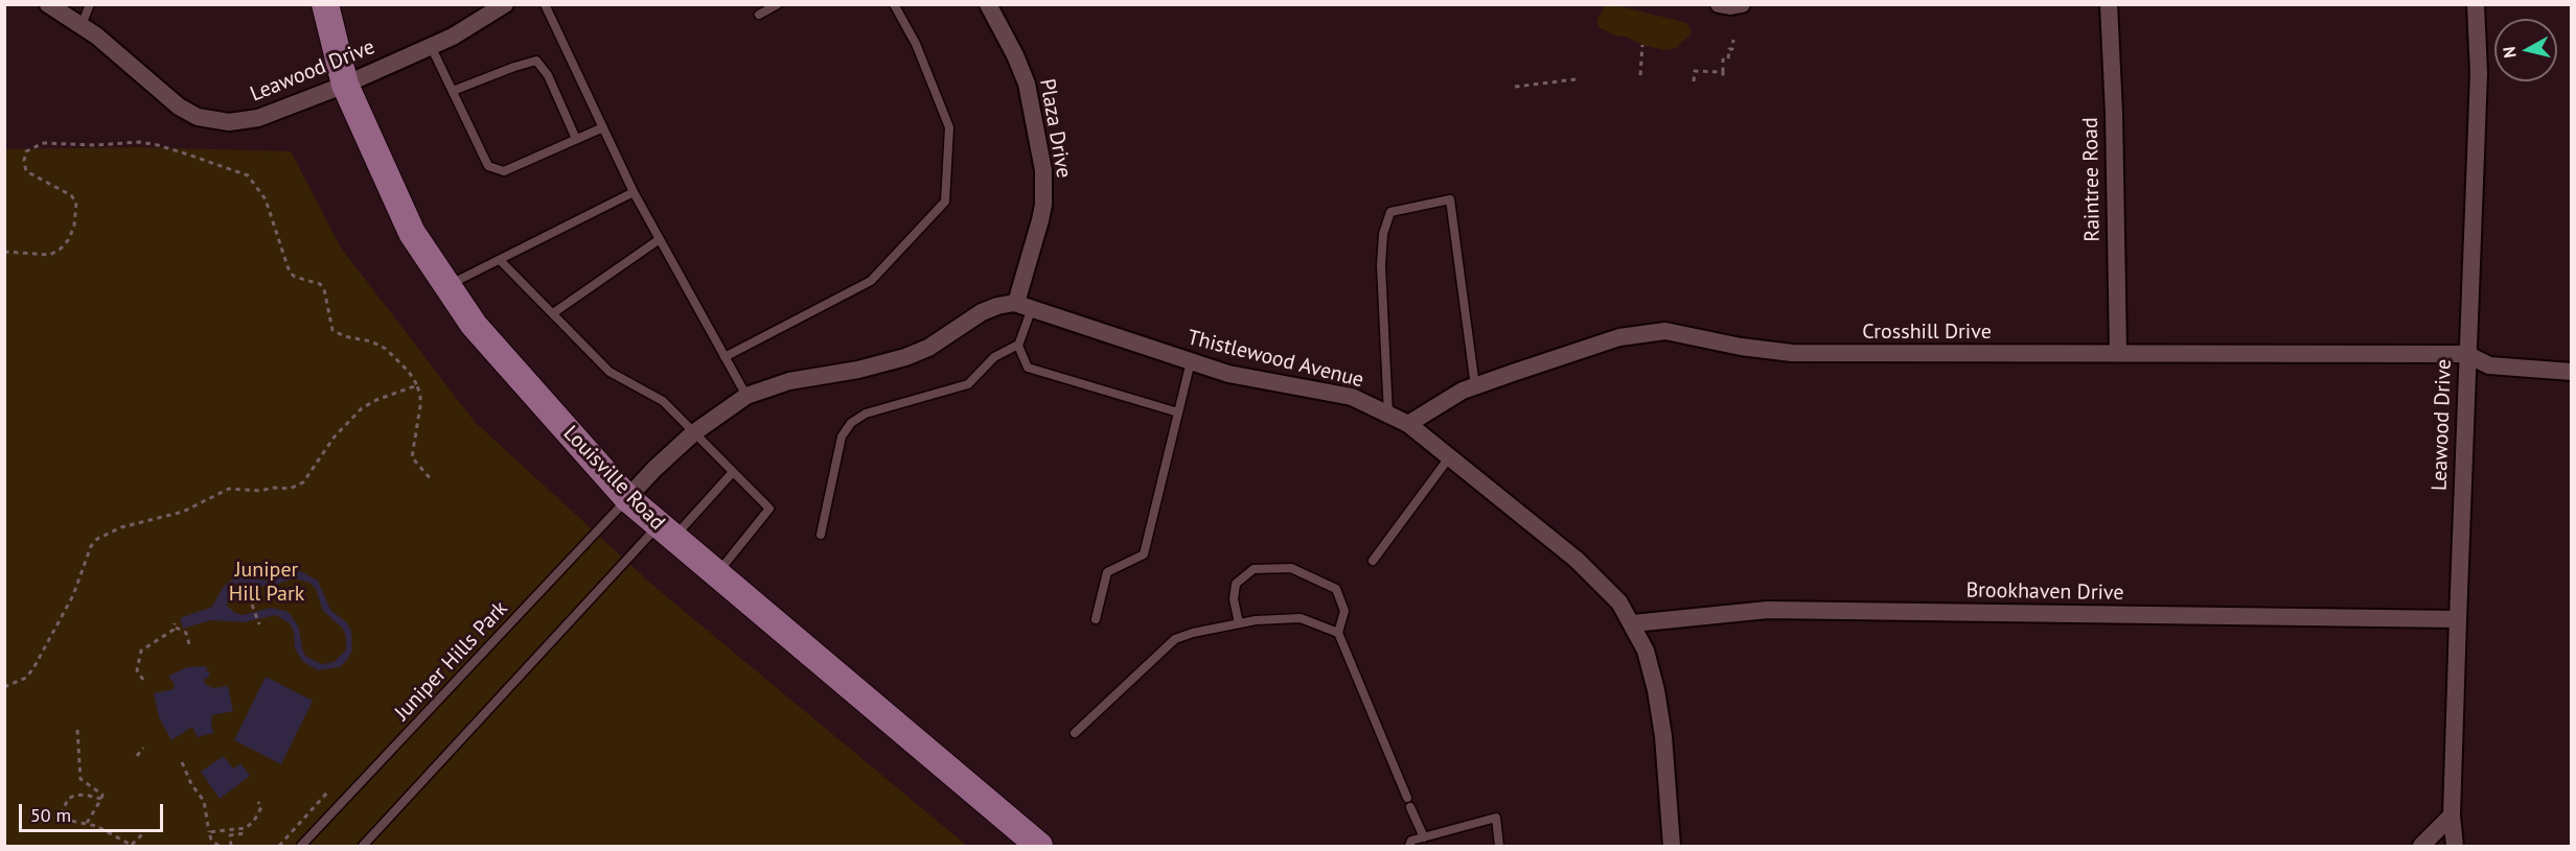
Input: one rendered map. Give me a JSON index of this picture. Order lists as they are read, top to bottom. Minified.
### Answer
{"streets":{"main road":["Louisville Road"],"street":["Leawood Drive","Plaza Drive","Raintree Road","Crosshill Drive","Thistlewood Avenue","Brookhaven Drive"],"lane":["Juniper Hills Park"]},"crossings":[["Leawood Drive","Crosshill Drive"],["Leawood Drive","Louisville Road"],["Leawood Drive","Brookhaven Drive"],["Plaza Drive","Thistlewood Avenue"],["Raintree Road","Crosshill Drive"],["Crosshill Drive","Thistlewood Avenue"],["Thistlewood Avenue","Brookhaven Drive"],["Louisville Road","Juniper Hills Park"]],"parks":["Juniper Hill Park"],"scale_bar":"50 m","north":"left"}
